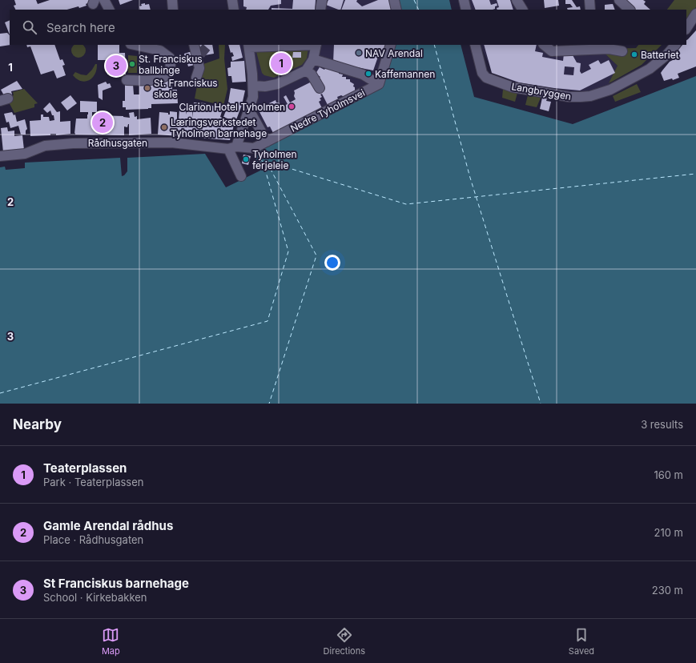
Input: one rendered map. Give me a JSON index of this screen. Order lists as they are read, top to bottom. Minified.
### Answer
{"streets":{"street":["Langbryggen","Nedre Tyholmsvei","Rådhusgaten"]},"crossings":[["Nedre Tyholmsvei","Rådhusgaten"]],"places":["NAV Arendal","Batteriet","St. Franciskus ballbinge","Kaffemannen","St. Franciskus skole","Clarion Hotel Tyholmen","Læringsverkstedet Tyholmen barnehage","Tyholmen ferjeleie"],"page":{"search":"Search here","pins":["1","3","2"],"heading":["Nearby","3 results"],"list":[{"mark":"1","name":"Teaterplassen","note":"Park · Teaterplassen","value":"160 m"},{"mark":"2","name":"Gamle Arendal rådhus","note":"Place · Rådhusgaten","value":"210 m"},{"mark":"3","name":"St Franciskus barnehage","note":"School · Kirkebakken","value":"230 m"}],"nav":["Map","Directions","Saved"]},"grid":{"rows":["1","2","3"]}}
